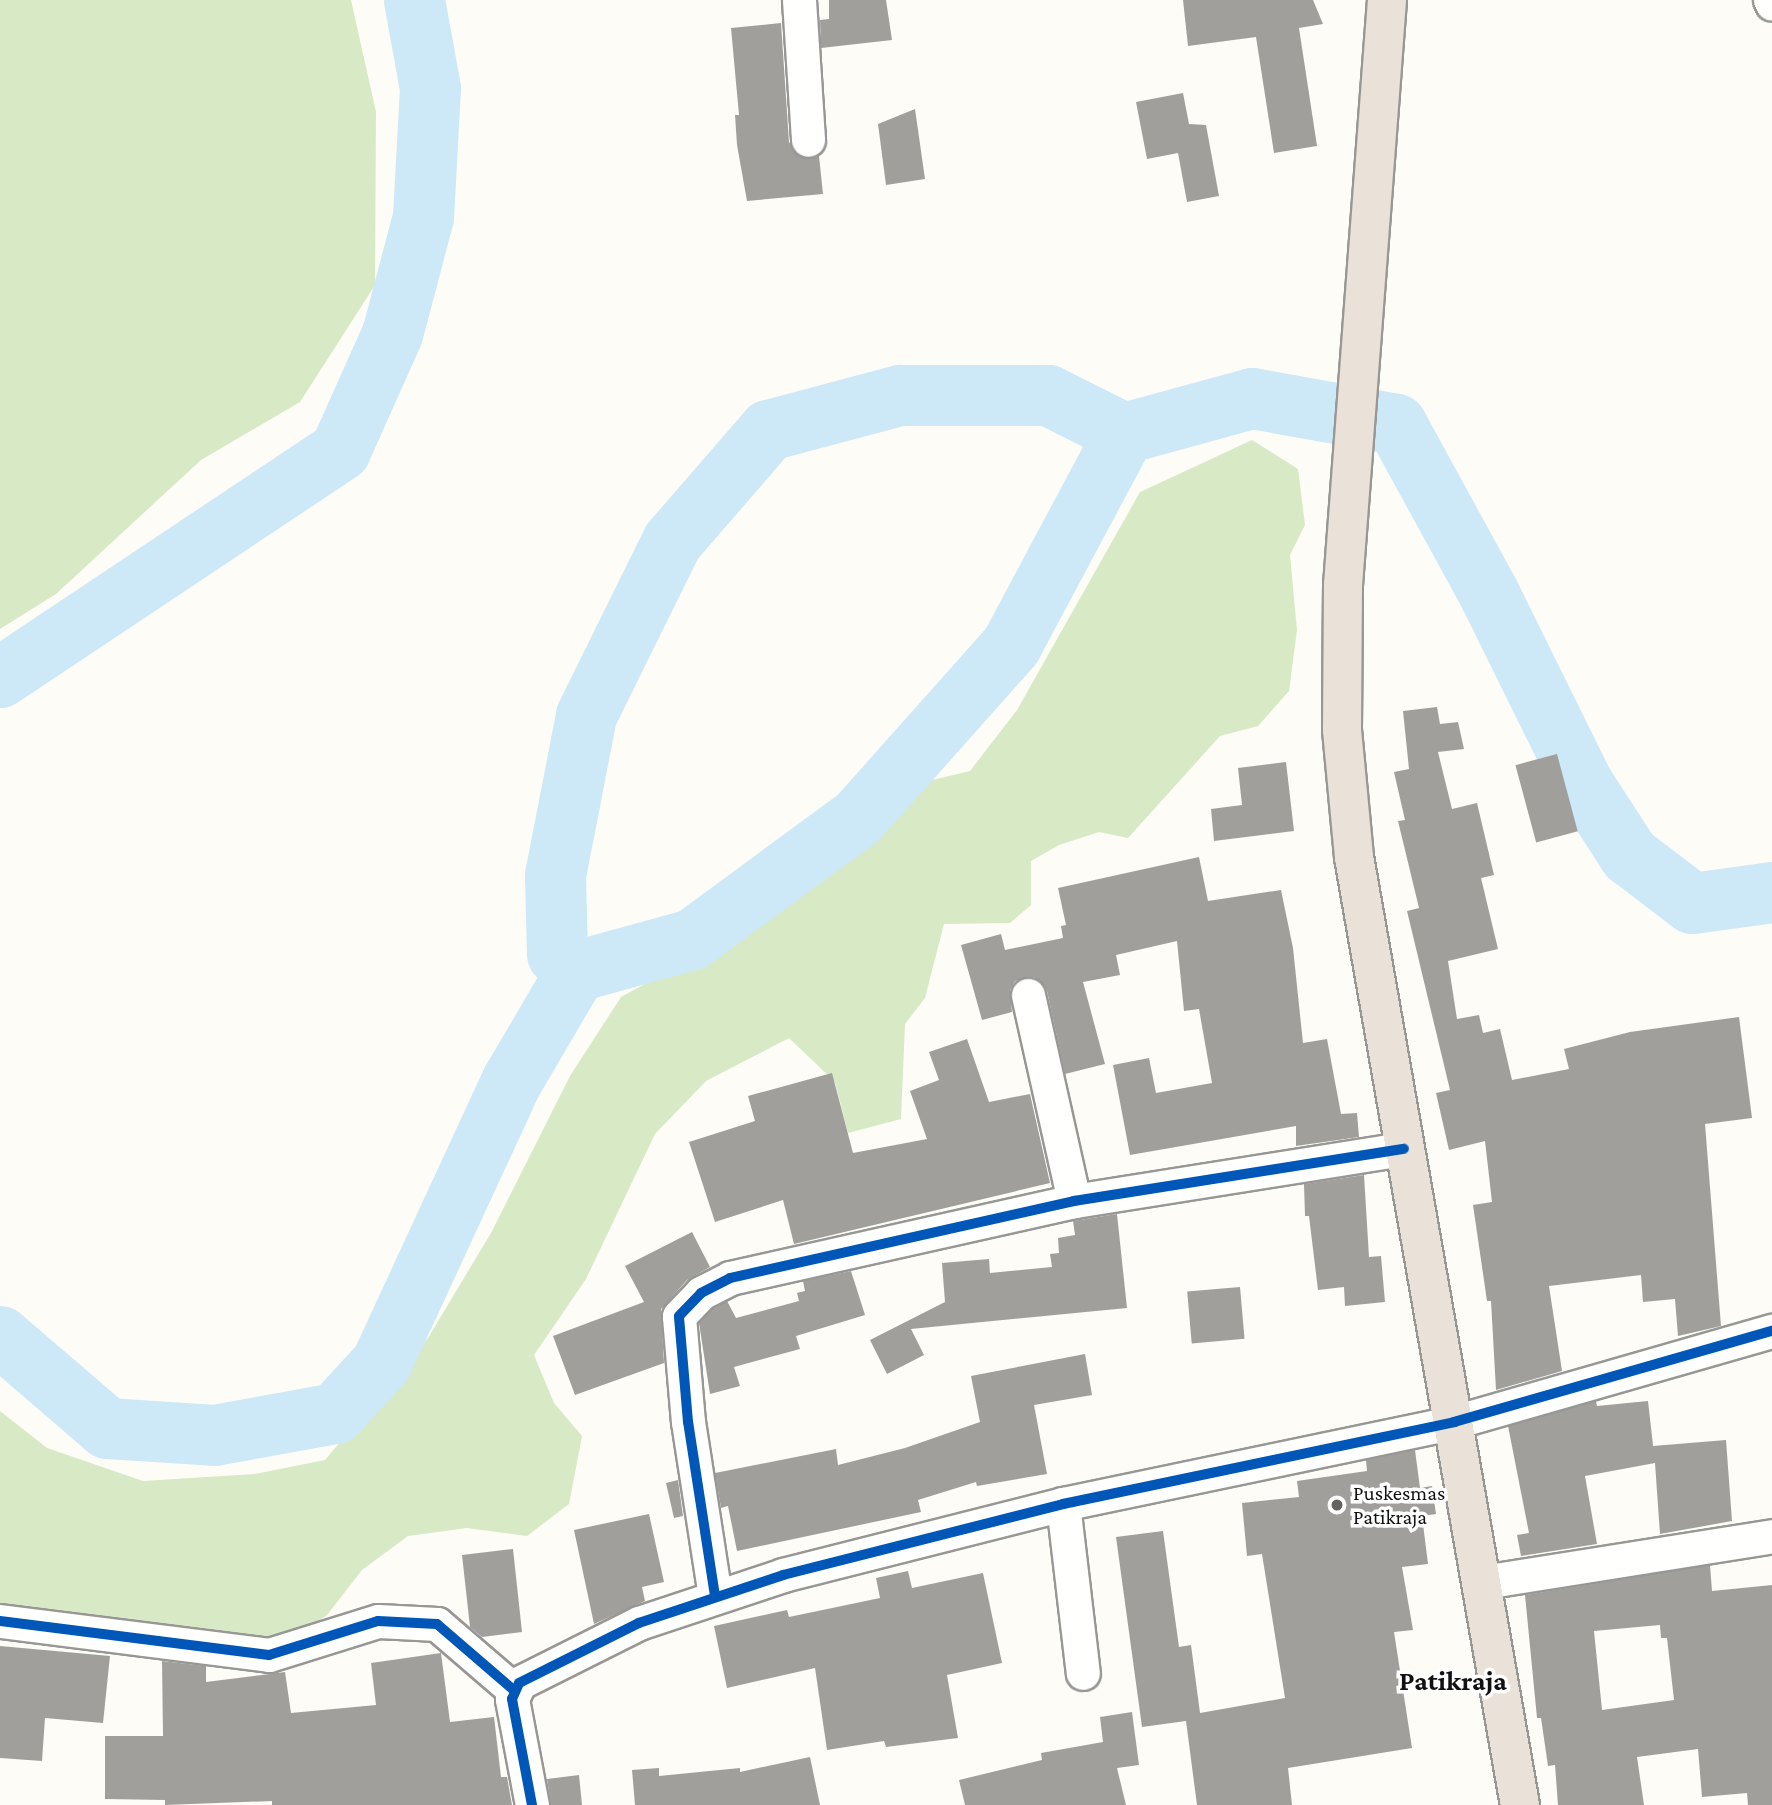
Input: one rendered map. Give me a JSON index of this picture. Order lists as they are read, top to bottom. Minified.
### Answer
{"districts":["Patikraja"],"places":["Puskesmas Patikraja"]}
